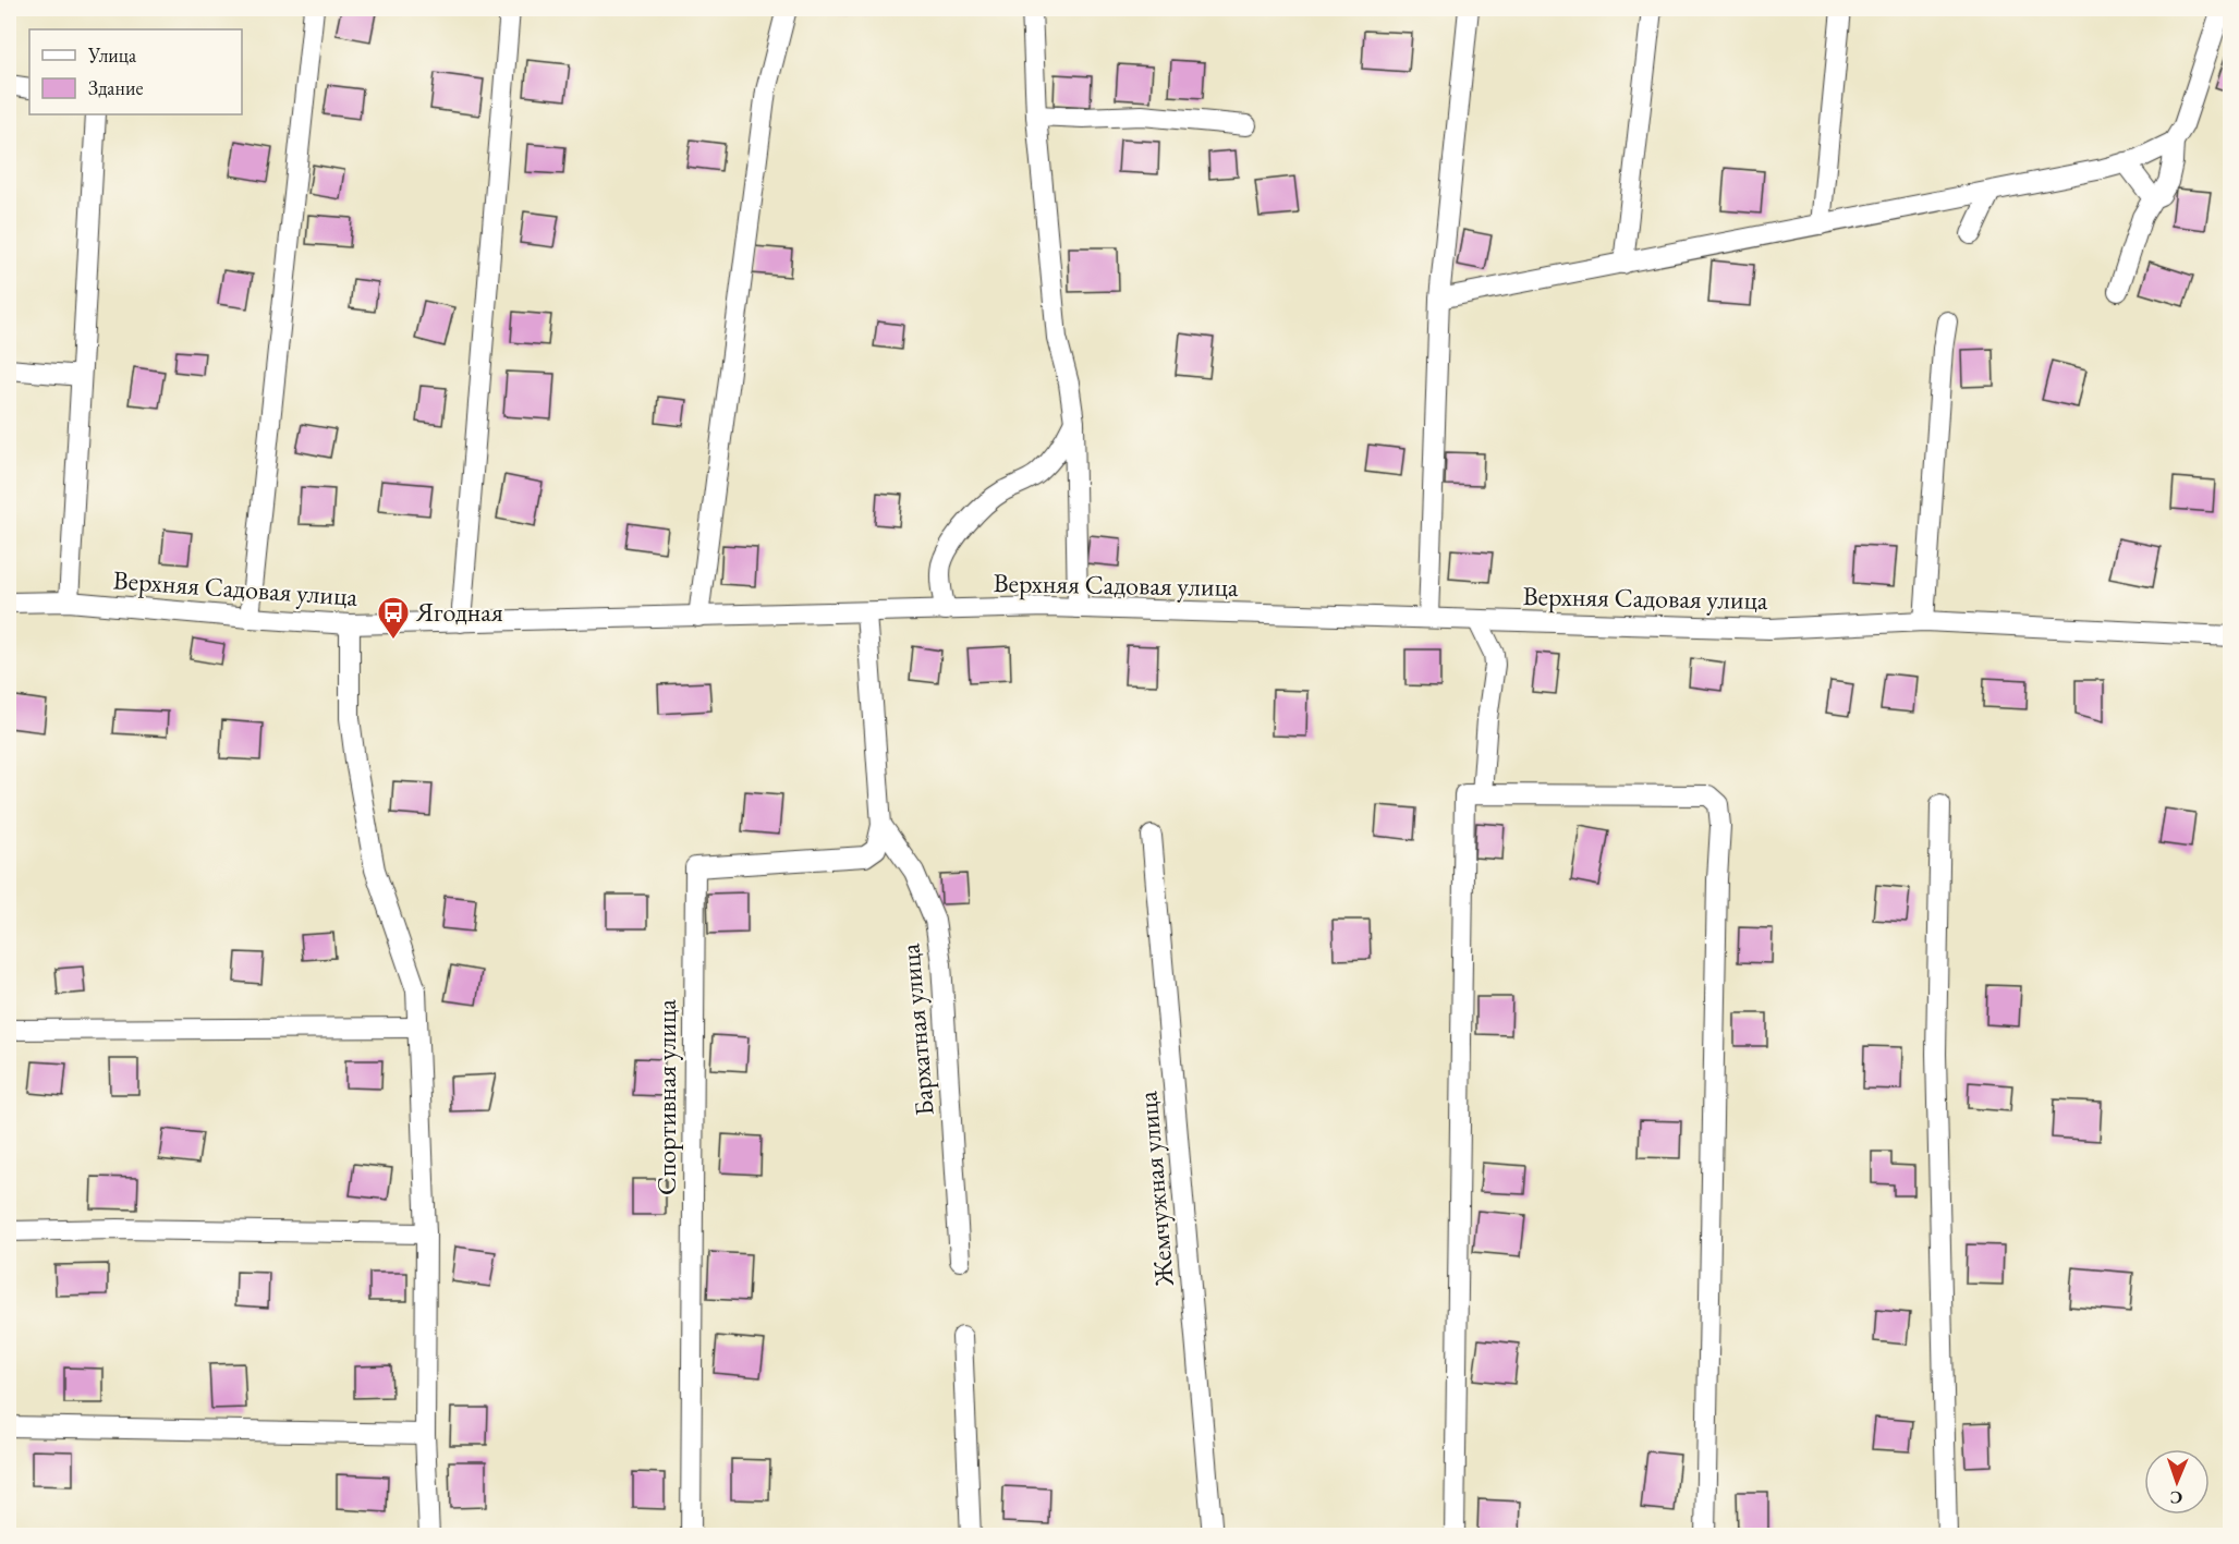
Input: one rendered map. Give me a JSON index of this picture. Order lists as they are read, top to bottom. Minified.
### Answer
{"streets":{"street":["Верхняя Садовая улица","Бархатная улица","Спортивная улица","Жемчужная улица"]},"crossings":[["Бархатная улица","Спортивная улица"]],"places":{"bus stop":["Ягодная"]},"legend":["Улица","Здание"],"north":"bottom"}
